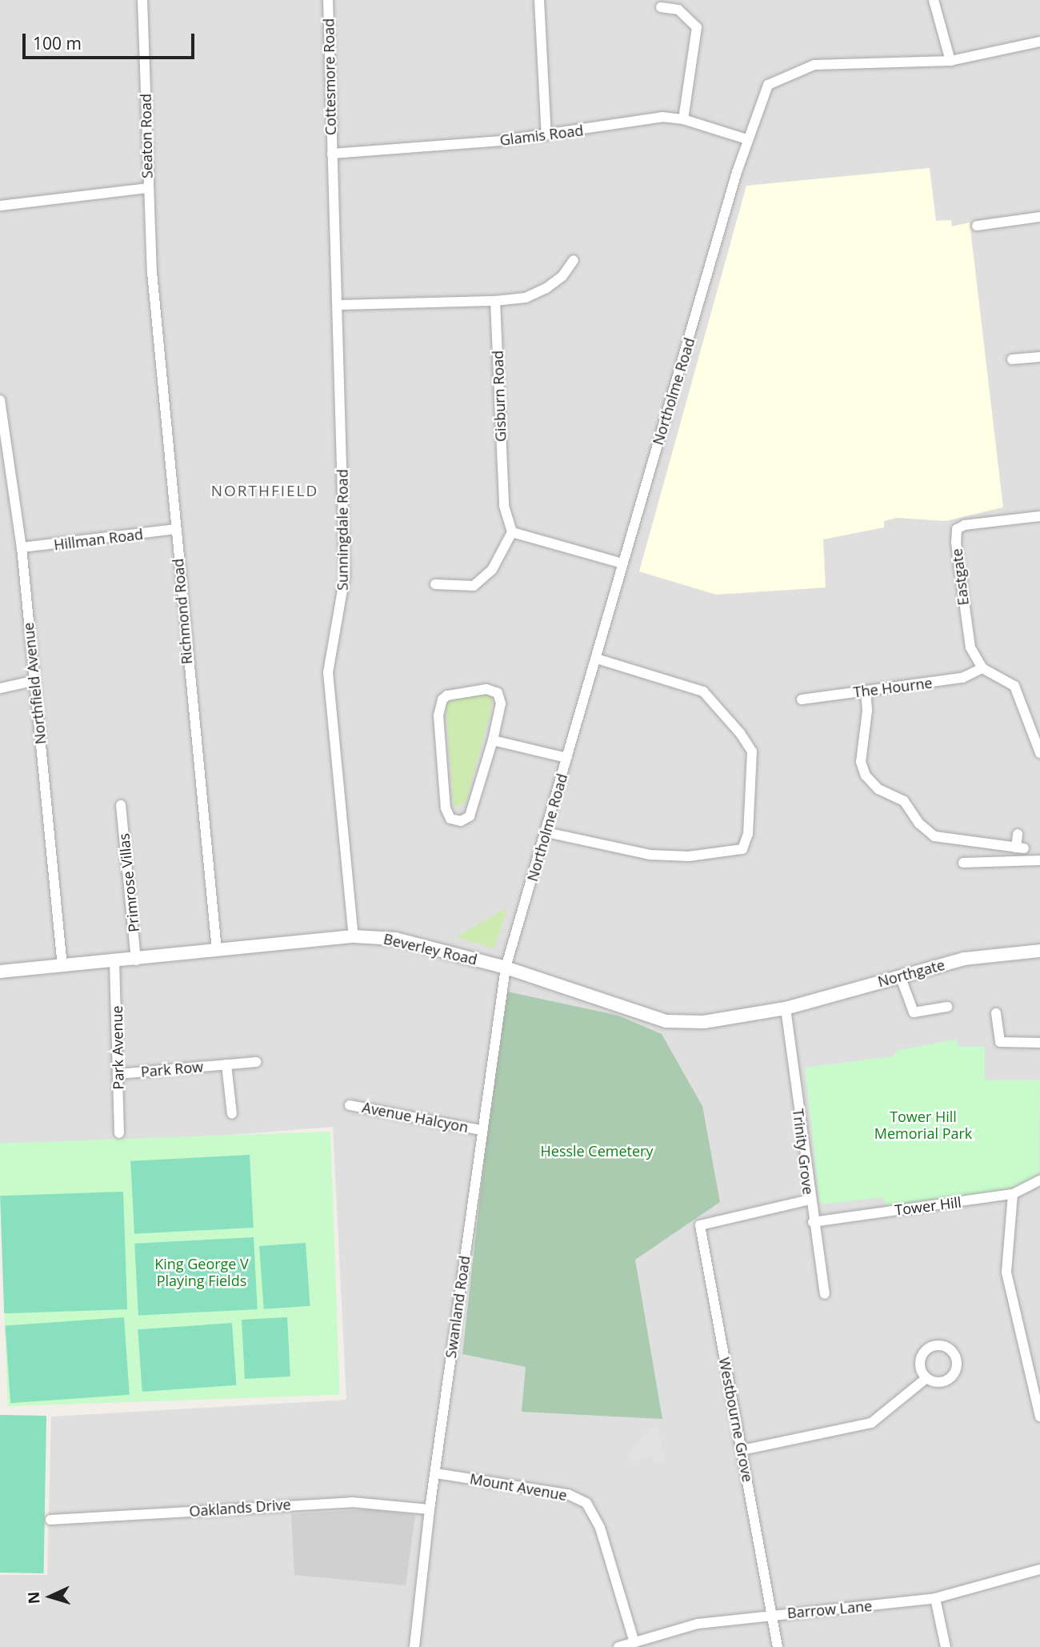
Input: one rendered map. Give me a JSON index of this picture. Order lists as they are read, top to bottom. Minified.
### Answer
{"streets":{"street":["Cottesmore Road","Glamis Road","Seaton Road","Northolme Road","Gisburn Road","Sunningdale Road","Hillman Road","Eastgate","Richmond Road","Northfield Avenue","The Hourne","Primrose Villas","Beverley Road","Northgate","Park Avenue","Park Row","Avenue Halcyon","Trinity Grove","Tower Hill","Swanland Road","Westbourne Grove","Mount Avenue","Oaklands Drive","Barrow Lane"]},"crossings":[["Cottesmore Road","Glamis Road"],["Cottesmore Road","Sunningdale Road"],["Glamis Road","Northolme Road"],["Glamis Road","Sunningdale Road"],["Seaton Road","Richmond Road"],["Northolme Road","Beverley Road"],["Northolme Road","Swanland Road"],["Sunningdale Road","Beverley Road"],["Hillman Road","Richmond Road"],["Hillman Road","Northfield Avenue"],["Eastgate","The Hourne"],["Richmond Road","Beverley Road"],["Northfield Avenue","Beverley Road"],["Primrose Villas","Beverley Road"],["Beverley Road","Northgate"],["Beverley Road","Park Avenue"],["Beverley Road","Trinity Grove"],["Beverley Road","Swanland Road"],["Northgate","Trinity Grove"],["Park Avenue","Park Row"],["Avenue Halcyon","Swanland Road"],["Trinity Grove","Tower Hill"],["Trinity Grove","Westbourne Grove"],["Swanland Road","Mount Avenue"],["Swanland Road","Oaklands Drive"],["Westbourne Grove","Barrow Lane"],["Mount Avenue","Barrow Lane"]],"districts":["NORTHFIELD"],"parks":["Tower Hill Memorial Park","Hessle Cemetery","King George V Playing Fields"],"scale_bar":"100 m","north":"left"}
